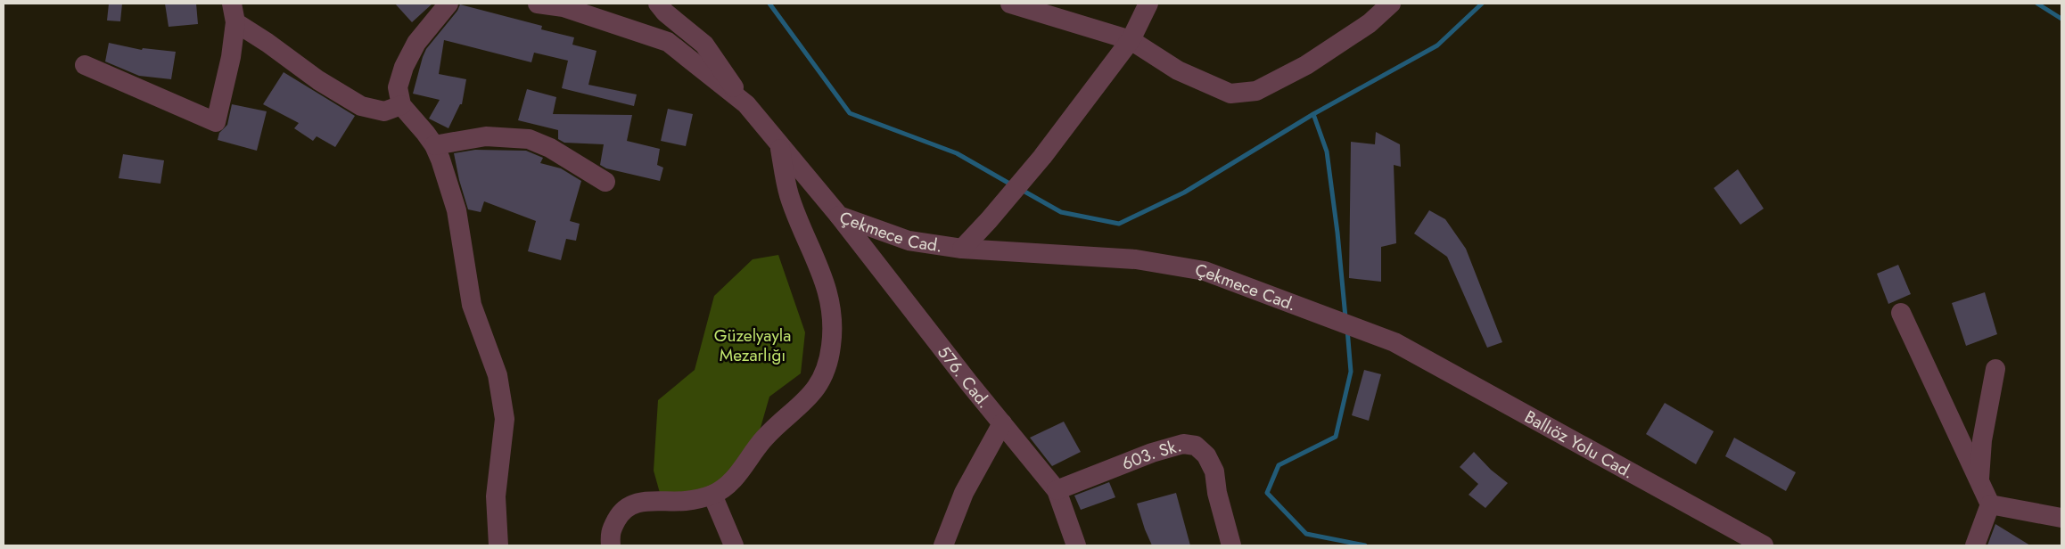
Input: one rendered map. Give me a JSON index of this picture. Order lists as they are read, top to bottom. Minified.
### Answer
{"streets":{"street":["Çekmece Cad.","576. Cad.","Ballıöz Yolu Cad.","603. Sk."]},"crossings":[["Çekmece Cad.","576. Cad."],["Çekmece Cad.","Ballıöz Yolu Cad."],["576. Cad.","603. Sk."]],"parks":["Güzelyayla Mezarlığı"]}
